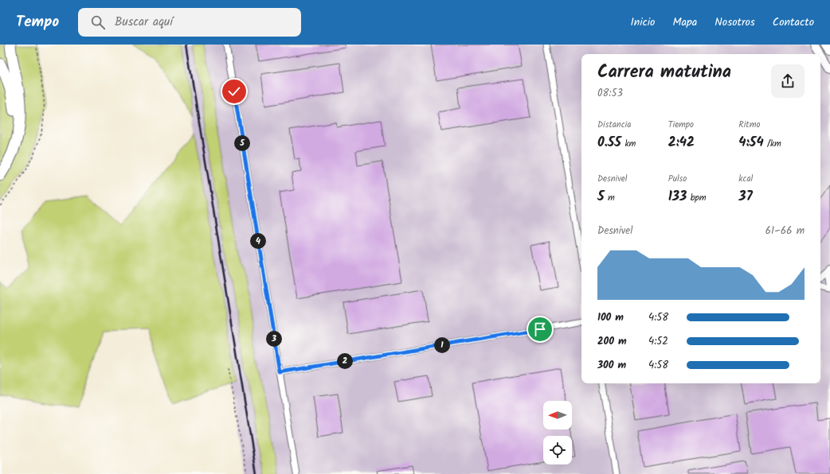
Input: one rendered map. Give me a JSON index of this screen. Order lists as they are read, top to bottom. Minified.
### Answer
{"north":"left","page":{"header":"Tempo","search":"Buscar aquí","nav":["Inicio","Mapa","Nosotros","Contacto"],"heading":["Carrera matutina","08:53"],"stats":[["Distancia","0.55 km"],["Tiempo","2:42"],["Ritmo","4:54 /km"],["Desnivel","5 m"],["Pulso","133 bpm"],["kcal","37"]],"pins":["5","4","3","1","2"],"chart":["Desnivel","61–66 m"],"list":[{"name":"100 m","note":"4:58"},{"name":"200 m","note":"4:52"},{"name":"300 m","note":"4:58"}]}}
